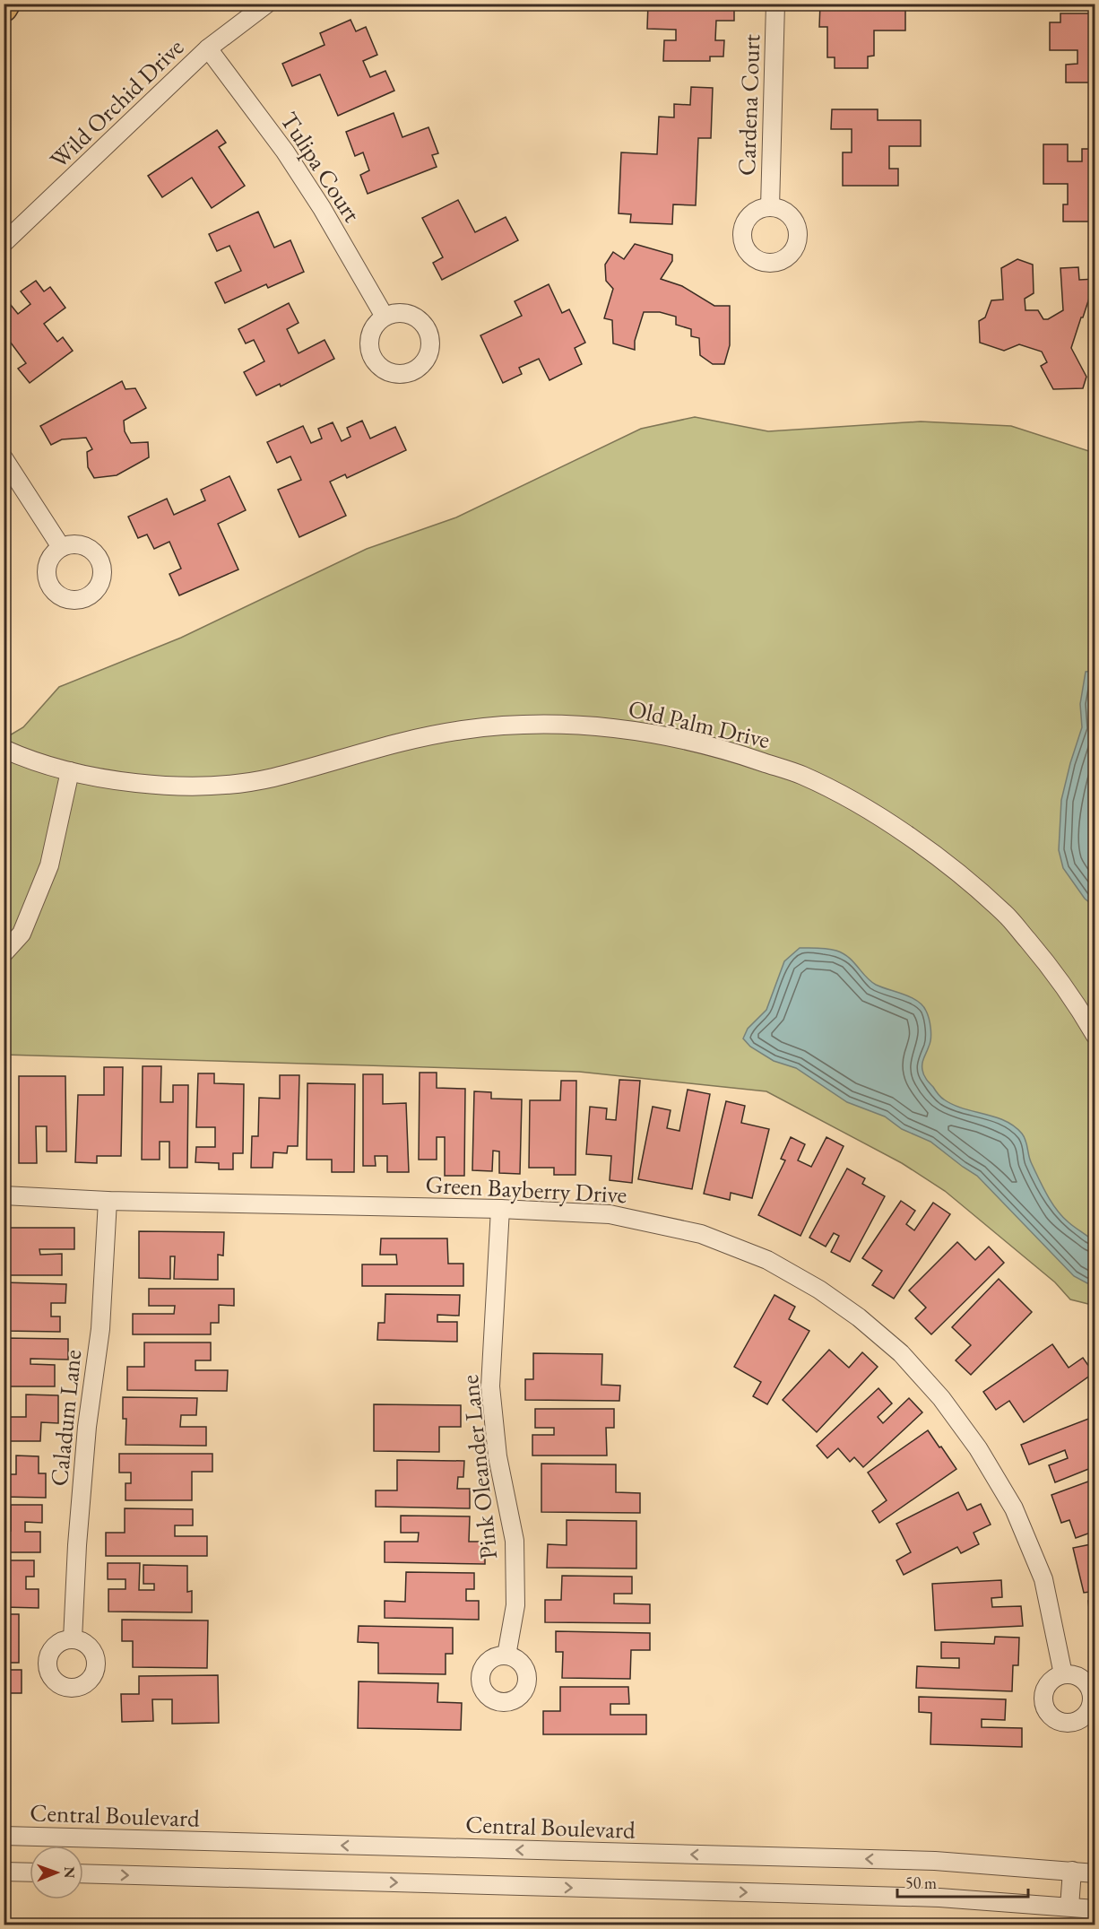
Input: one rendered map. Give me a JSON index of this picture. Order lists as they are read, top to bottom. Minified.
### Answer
{"streets":{"street":["Wild Orchid Drive","Cardena Court","Tulipa Court","Old Palm Drive","Green Bayberry Drive","Caladum Lane","Pink Oleander Lane","Central Boulevard"]},"crossings":[["Wild Orchid Drive","Tulipa Court"],["Green Bayberry Drive","Caladum Lane"],["Green Bayberry Drive","Pink Oleander Lane"]],"scale_bar":"50 m","north":"right"}
